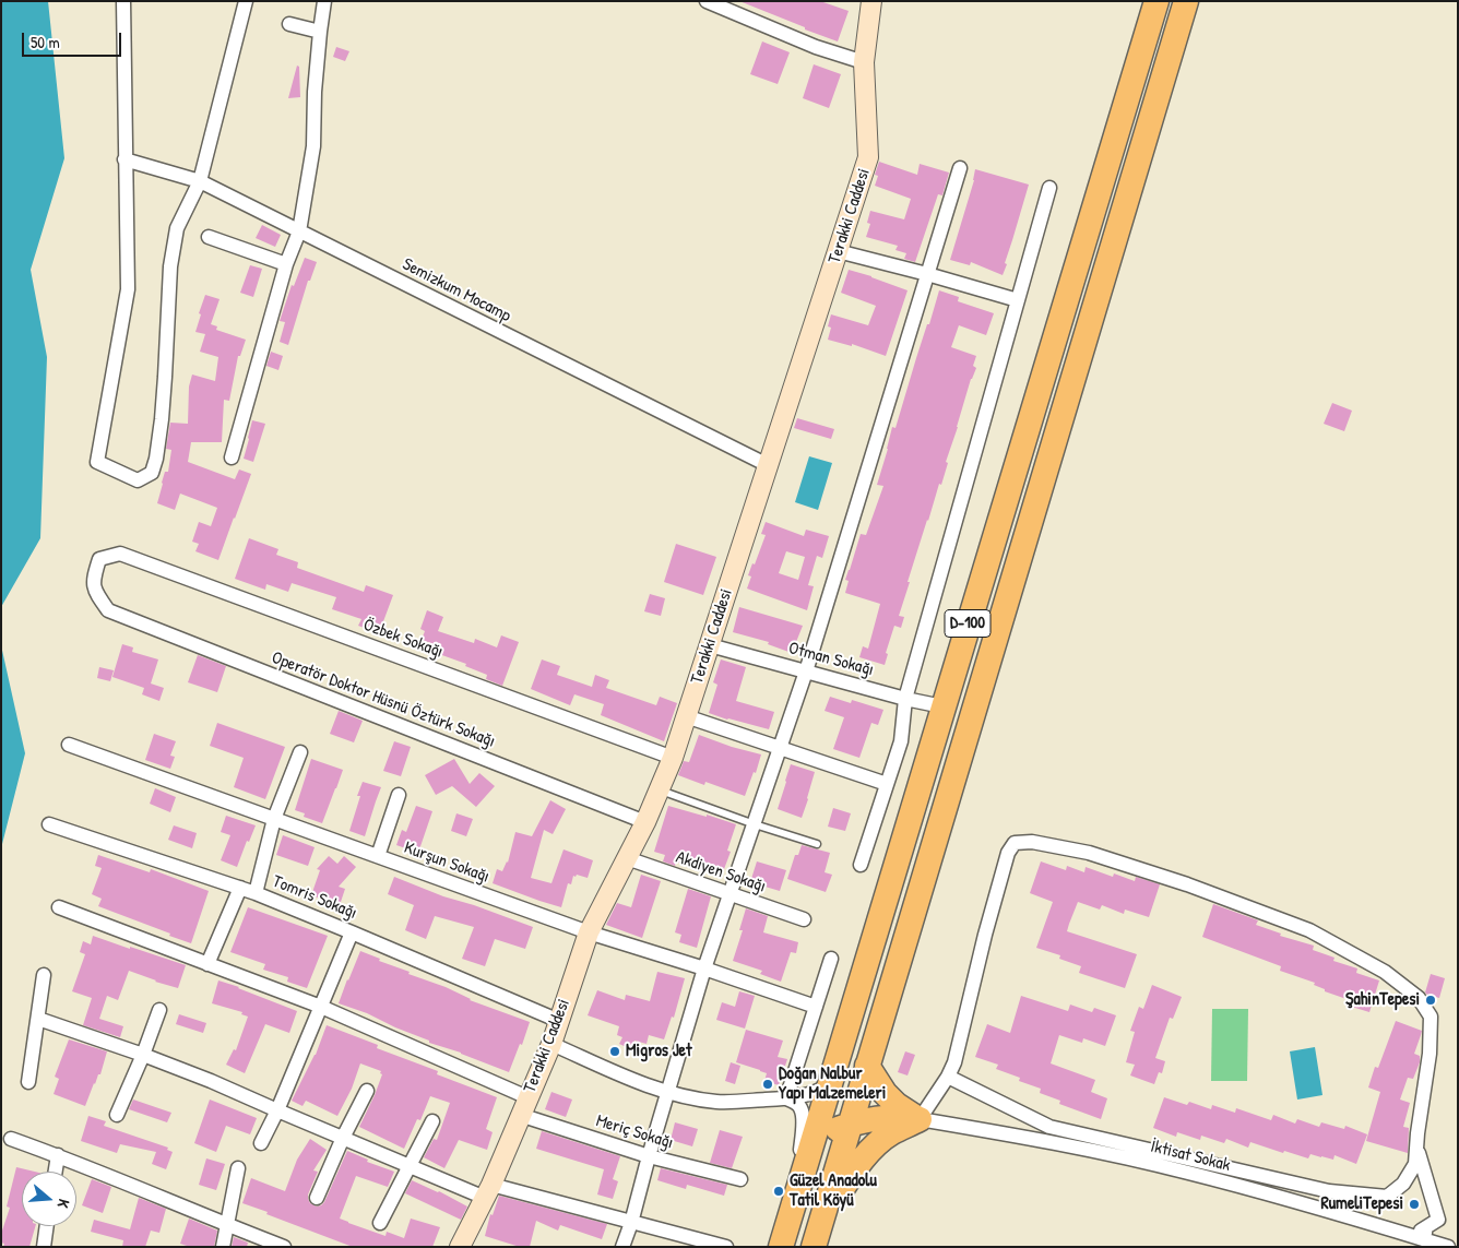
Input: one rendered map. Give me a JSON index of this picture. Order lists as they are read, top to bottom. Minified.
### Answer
{"streets":{"highway":["D-100"],"street":["Terakki Caddesi","Semizkum Mocamp","Özbek Sokağı","Otman Sokağı","Operatör Doktor Hüsnü Öztürk Sokağı","Kurşun Sokağı","Akdiyen Sokağı","Tomris Sokağı","Meriç Sokağı","İktisat Sokak"]},"crossings":[["Terakki Caddesi","Semizkum Mocamp"],["Terakki Caddesi","Özbek Sokağı"],["Terakki Caddesi","Otman Sokağı"],["Terakki Caddesi","Operatör Doktor Hüsnü Öztürk Sokağı"],["Terakki Caddesi","Kurşun Sokağı"],["Terakki Caddesi","Akdiyen Sokağı"],["Terakki Caddesi","Tomris Sokağı"],["Terakki Caddesi","Meriç Sokağı"],["D-100","Otman Sokağı"],["Özbek Sokağı","Operatör Doktor Hüsnü Öztürk Sokağı"]],"places":["ŞahinTepesi","Migros Jet","Doğan Nalbur Yapı Malzemeleri","Güzel Anadolu Tatil Köyü","RumeliTepesi"],"scale_bar":"50 m","north":"right"}
